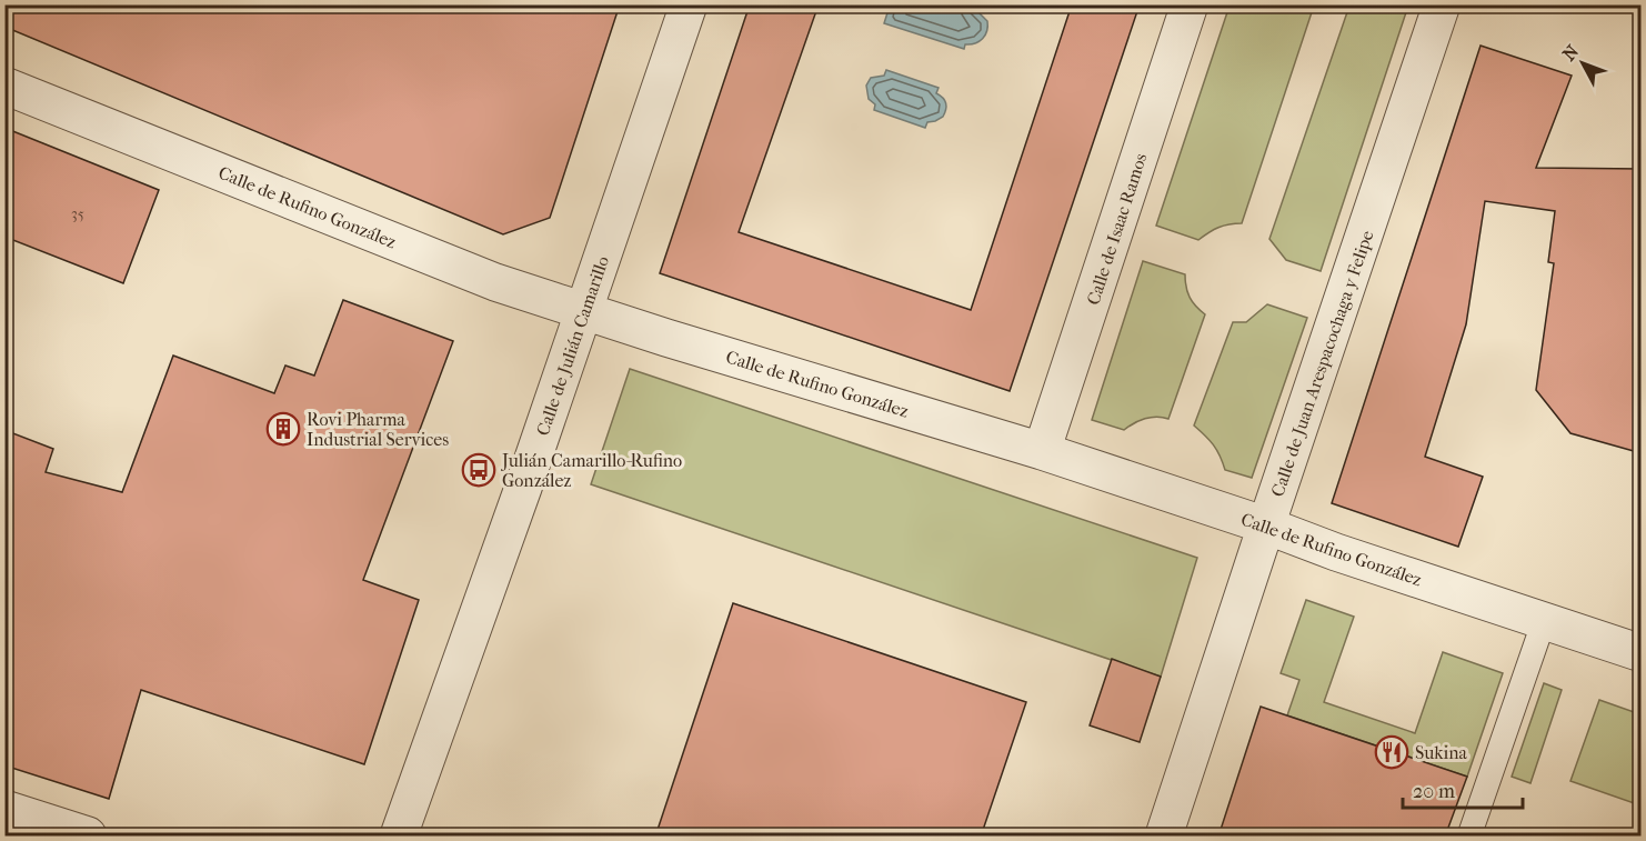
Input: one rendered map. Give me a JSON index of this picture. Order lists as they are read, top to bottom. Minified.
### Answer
{"streets":{"street":["Calle de Rufino González","Calle de Isaac Ramos","Calle de Julián Camarillo","Calle de Juan Arespacochaga y Felipe"]},"crossings":[["Calle de Rufino González","Calle de Isaac Ramos"],["Calle de Rufino González","Calle de Julián Camarillo"],["Calle de Rufino González","Calle de Juan Arespacochaga y Felipe"]],"places":{"building":["Rovi Pharma Industrial Services"],"bus stop":["Julián Camarillo-Rufino González"],"restaurant":["Sukina"]},"house_numbers":["35"],"scale_bar":"20 m","north":"top left"}
